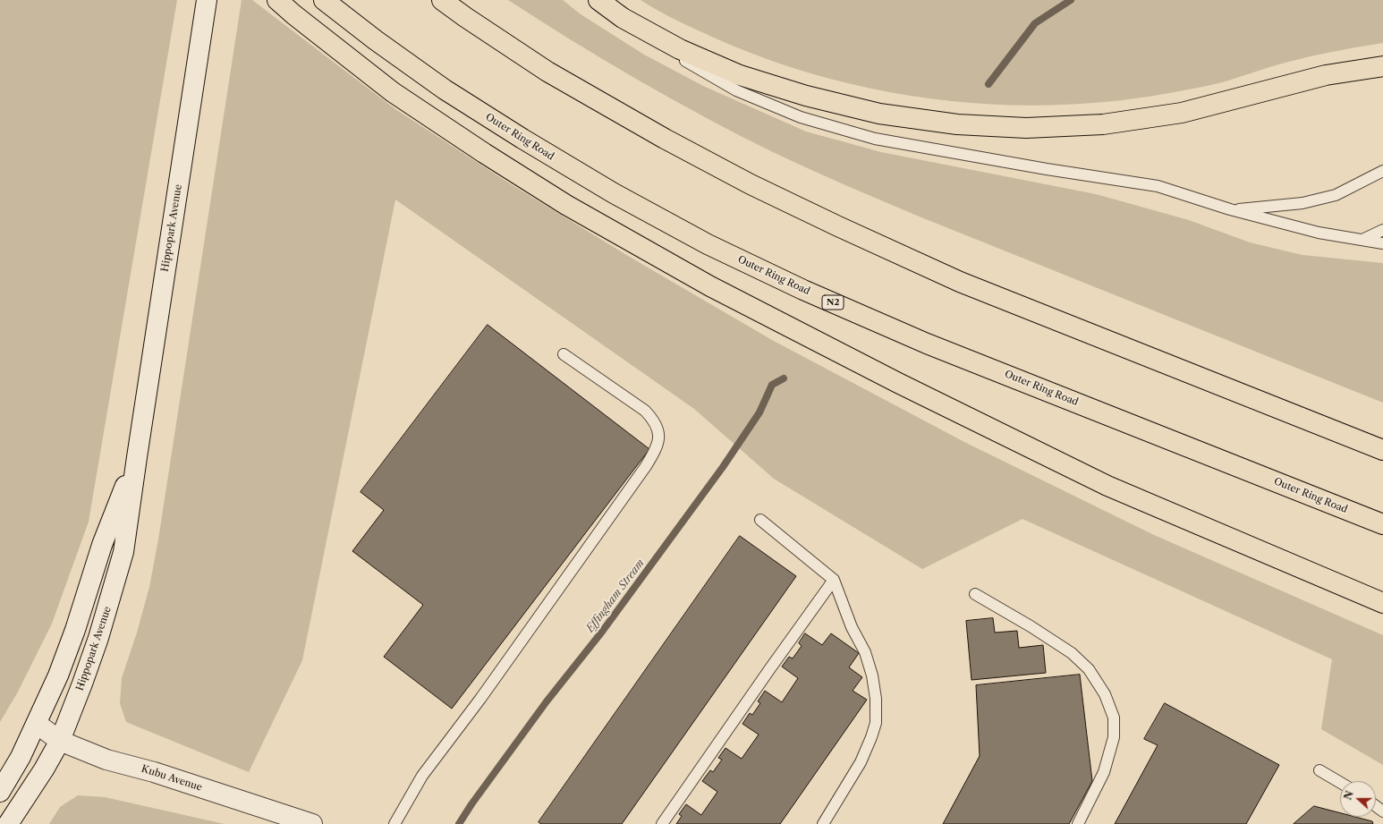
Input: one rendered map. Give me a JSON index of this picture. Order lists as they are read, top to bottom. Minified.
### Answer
{"streets":{"highway":["Outer Ring Road","N2"],"street":["Hippopark Avenue","Kubu Avenue"]},"crossings":[["Hippopark Avenue","Kubu Avenue"]],"water":["Effingham Stream"],"north":"left"}
